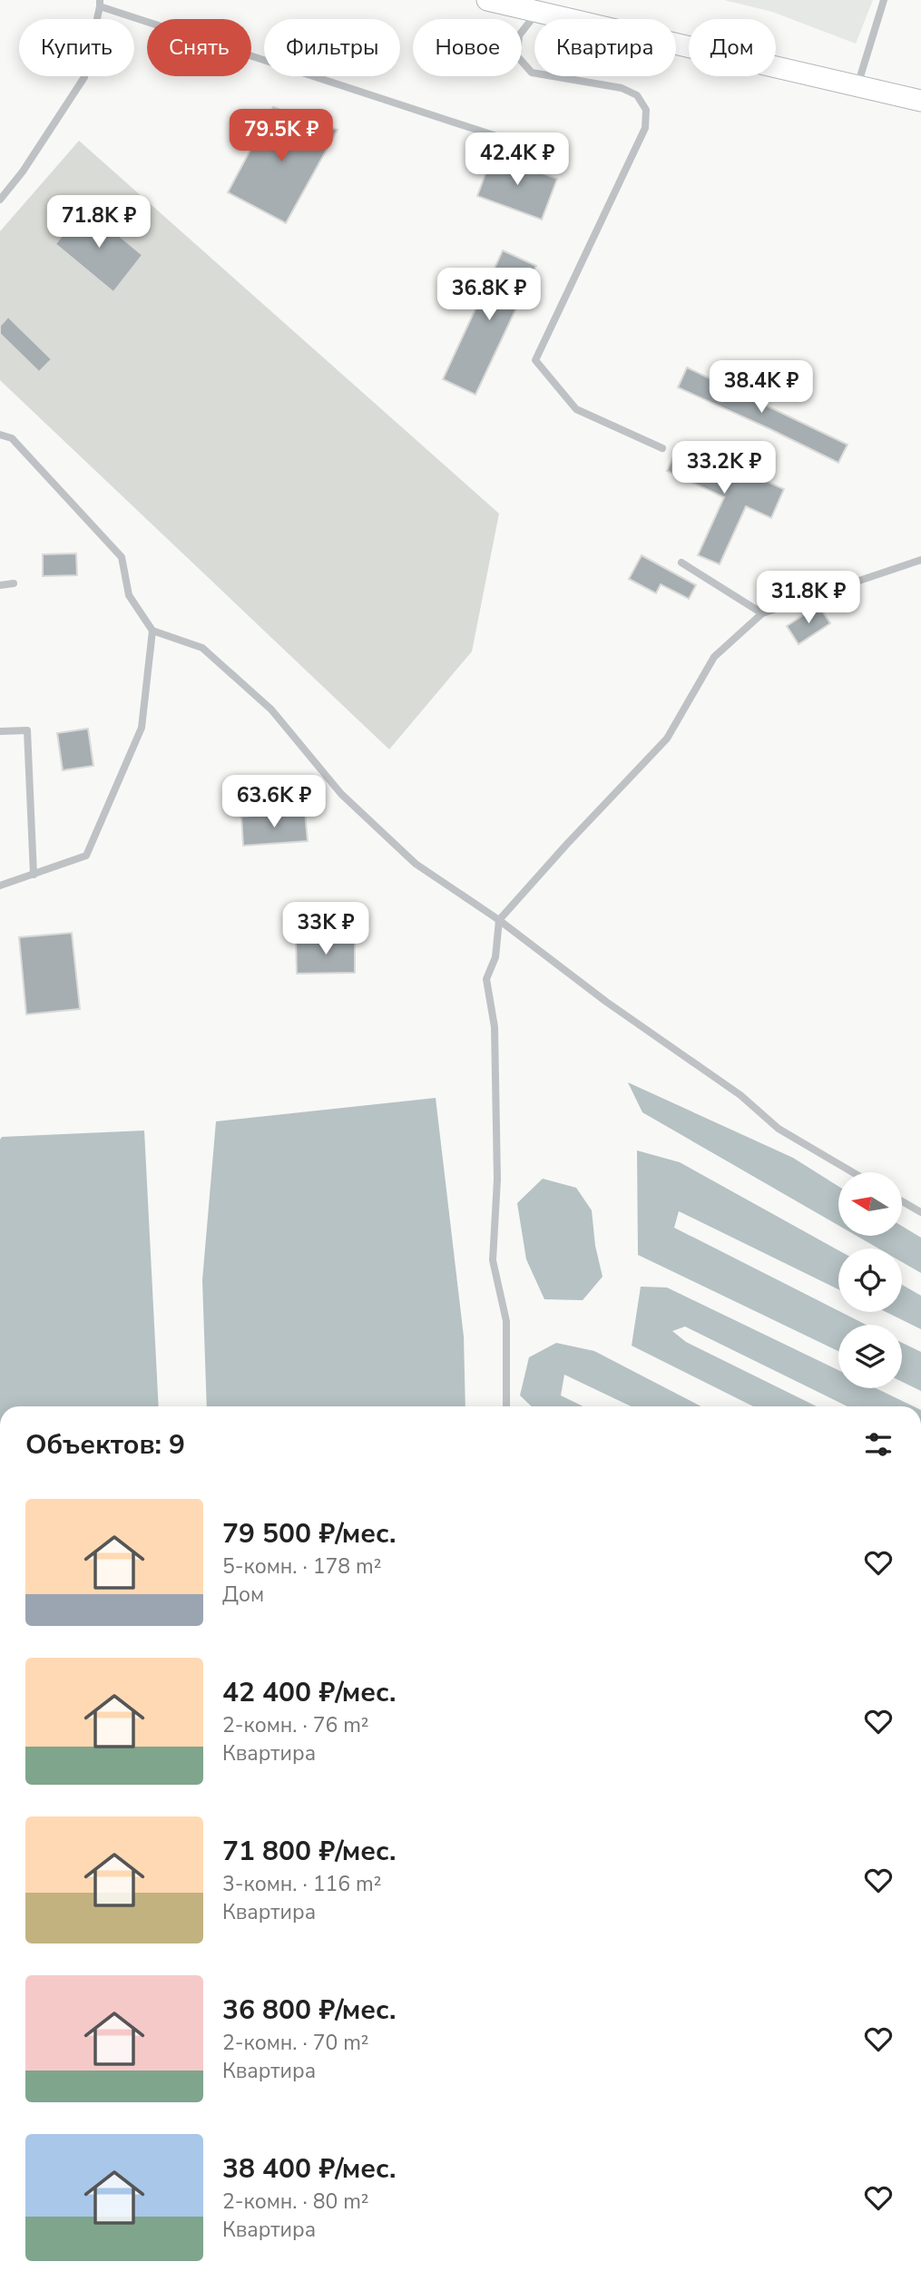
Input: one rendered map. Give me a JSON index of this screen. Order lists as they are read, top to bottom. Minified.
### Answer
{"north":"left","page":{"chip":["Купить","Снять","Фильтры","Новое","Квартира","Дом"],"price":["79.5K ₽","42.4K ₽","71.8K ₽","36.8K ₽","38.4K ₽","33.2K ₽","31.8K ₽","63.6K ₽","33K ₽"],"heading":"Объектов: 9","list":[{"name":"79 500 ₽/мес.","note":"5-комн. · 178 m² · Дом"},{"name":"42 400 ₽/мес.","note":"2-комн. · 76 m² · Квартира"},{"name":"71 800 ₽/мес.","note":"3-комн. · 116 m² · Квартира"},{"name":"36 800 ₽/мес.","note":"2-комн. · 70 m² · Квартира"},{"name":"38 400 ₽/мес.","note":"2-комн. · 80 m² · Квартира"}]}}
